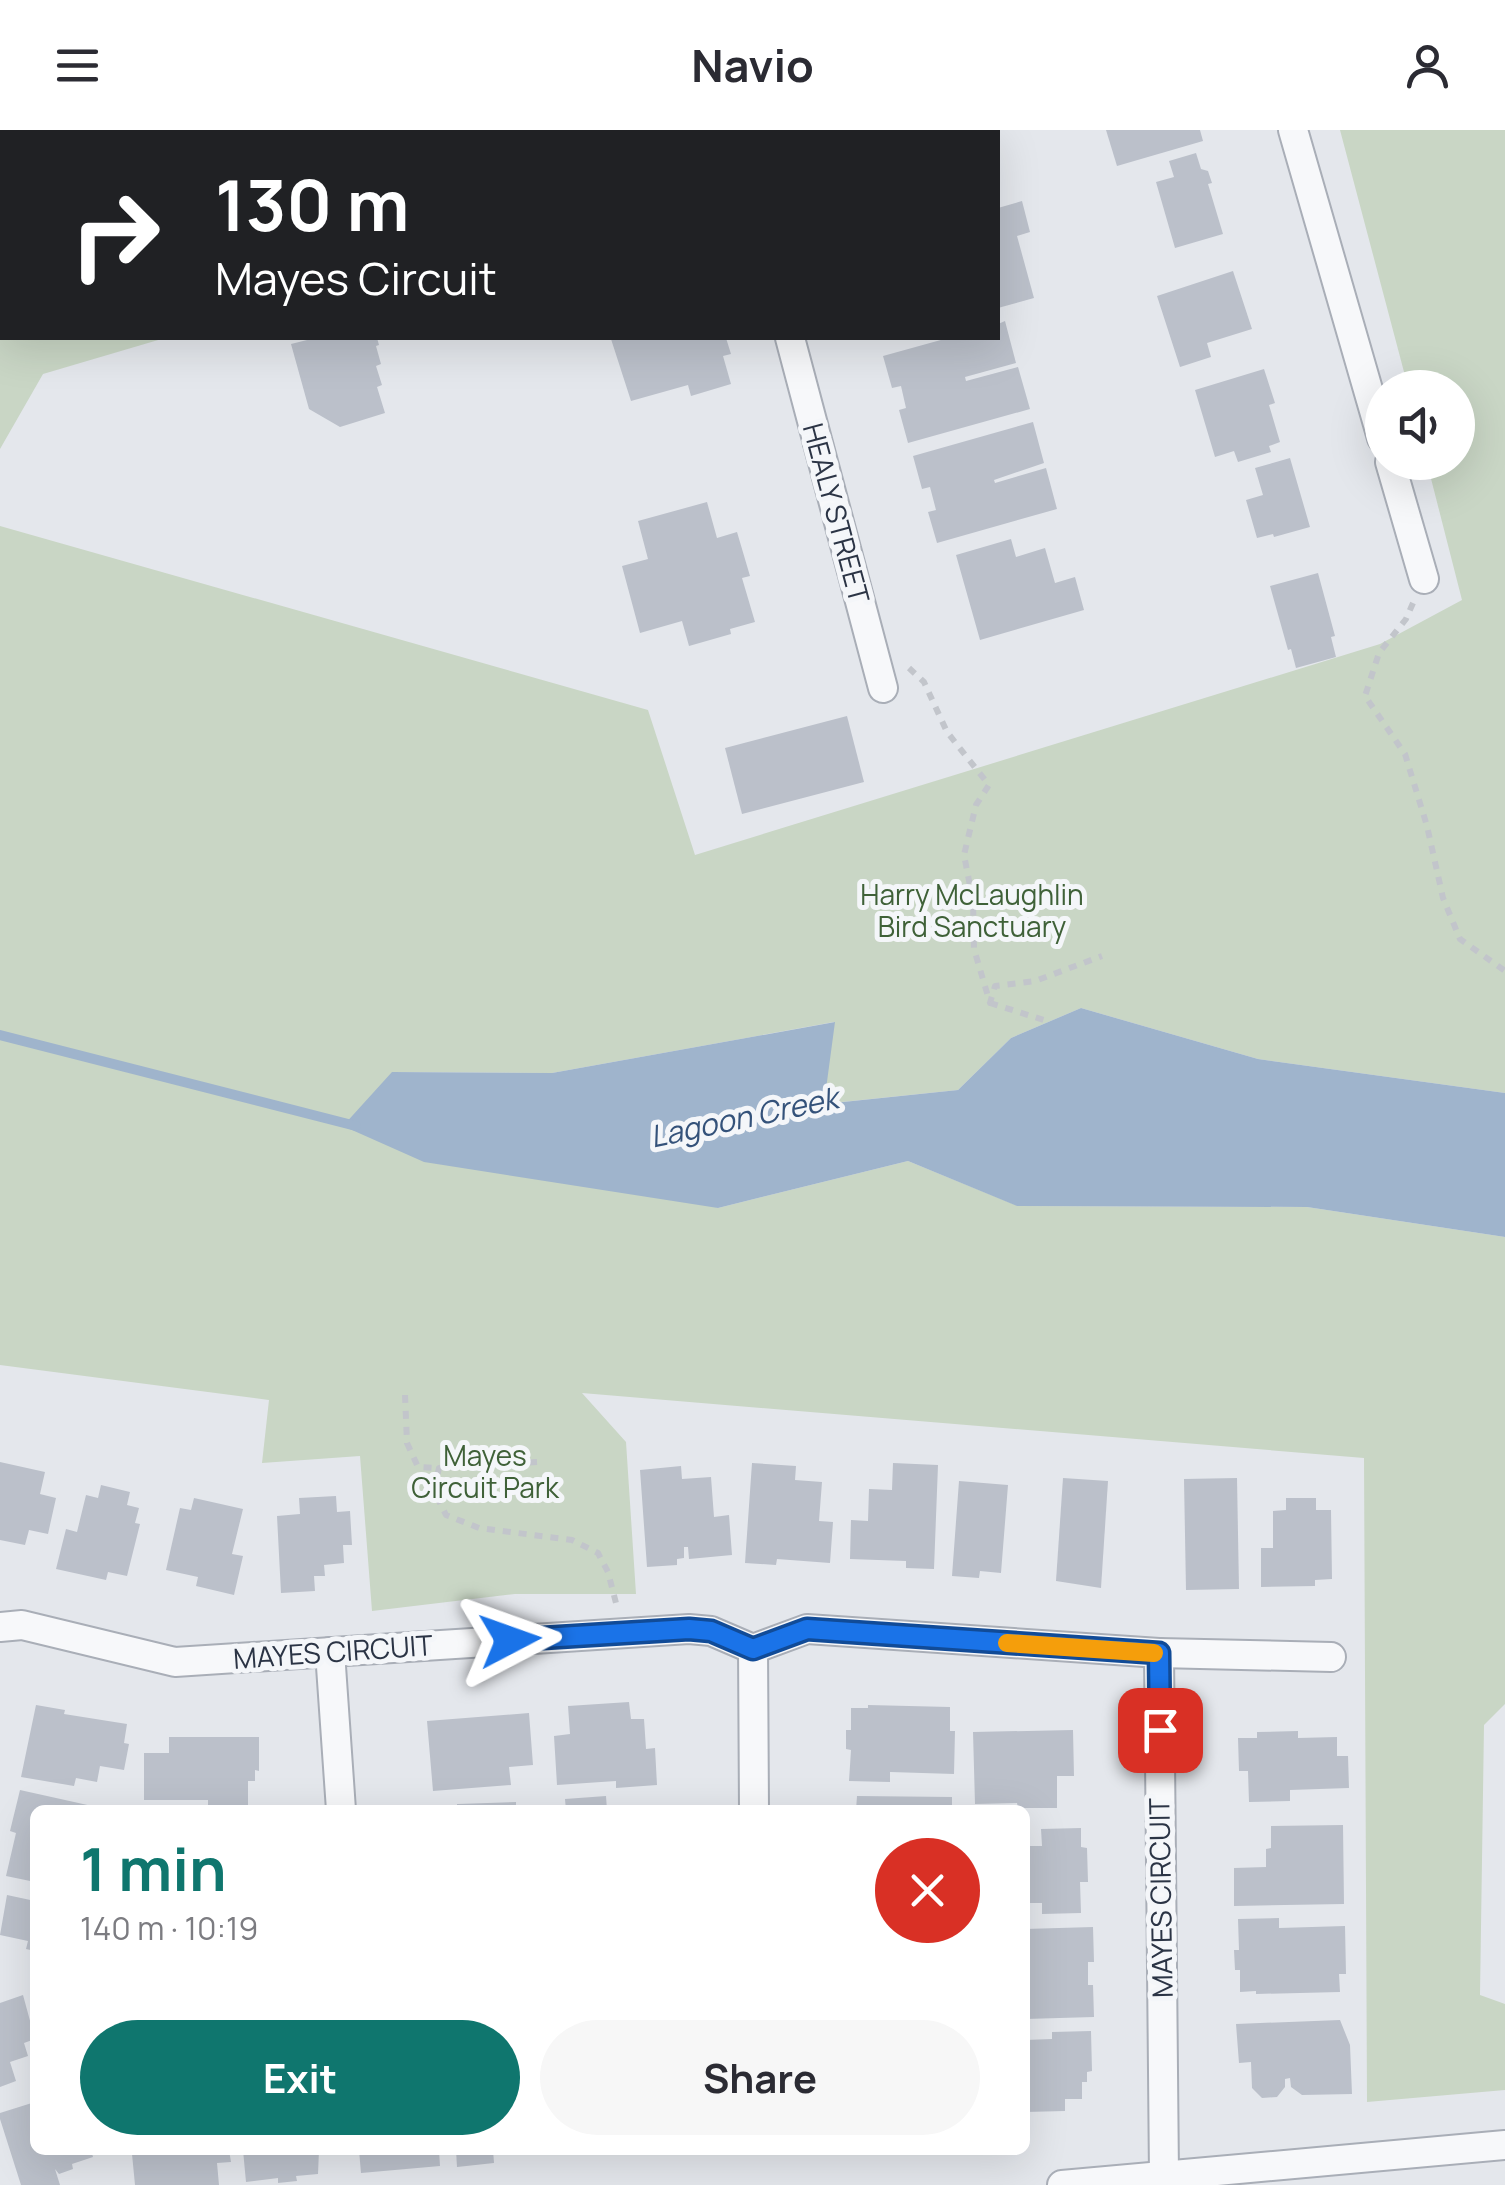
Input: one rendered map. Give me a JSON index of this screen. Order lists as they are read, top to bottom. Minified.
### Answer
{"streets":{"street":["HEALY STREET","MAYES CIRCUIT"]},"water":["Lagoon Creek"],"parks":["Harry McLaughlin Bird Sanctuary","Mayes Circuit Park"],"page":{"header":"Navio","turn":["130 m","Mayes Circuit"],"heading":["1 min","140 m · 10:19"],"buttons":["Exit","Share"]}}
